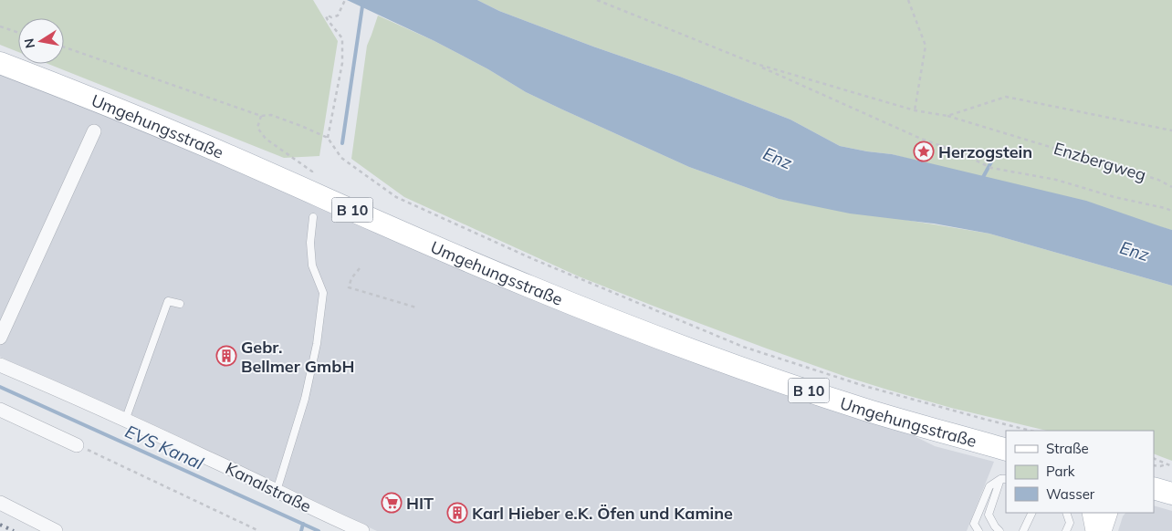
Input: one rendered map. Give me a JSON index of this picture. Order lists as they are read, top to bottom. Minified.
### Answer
{"streets":{"main road":["Umgehungsstraße","B 10"],"street":["Kanalstraße"],"path":["Enzbergweg"]},"water":["Enz","EVS Kanal"],"places":{"place":["Herzogstein"],"building":["Gebr. Bellmer GmbH","Karl Hieber e.K. Öfen und Kamine"],"supermarket":["HIT"]},"legend":["Straße","Park","Wasser"],"north":"left"}
